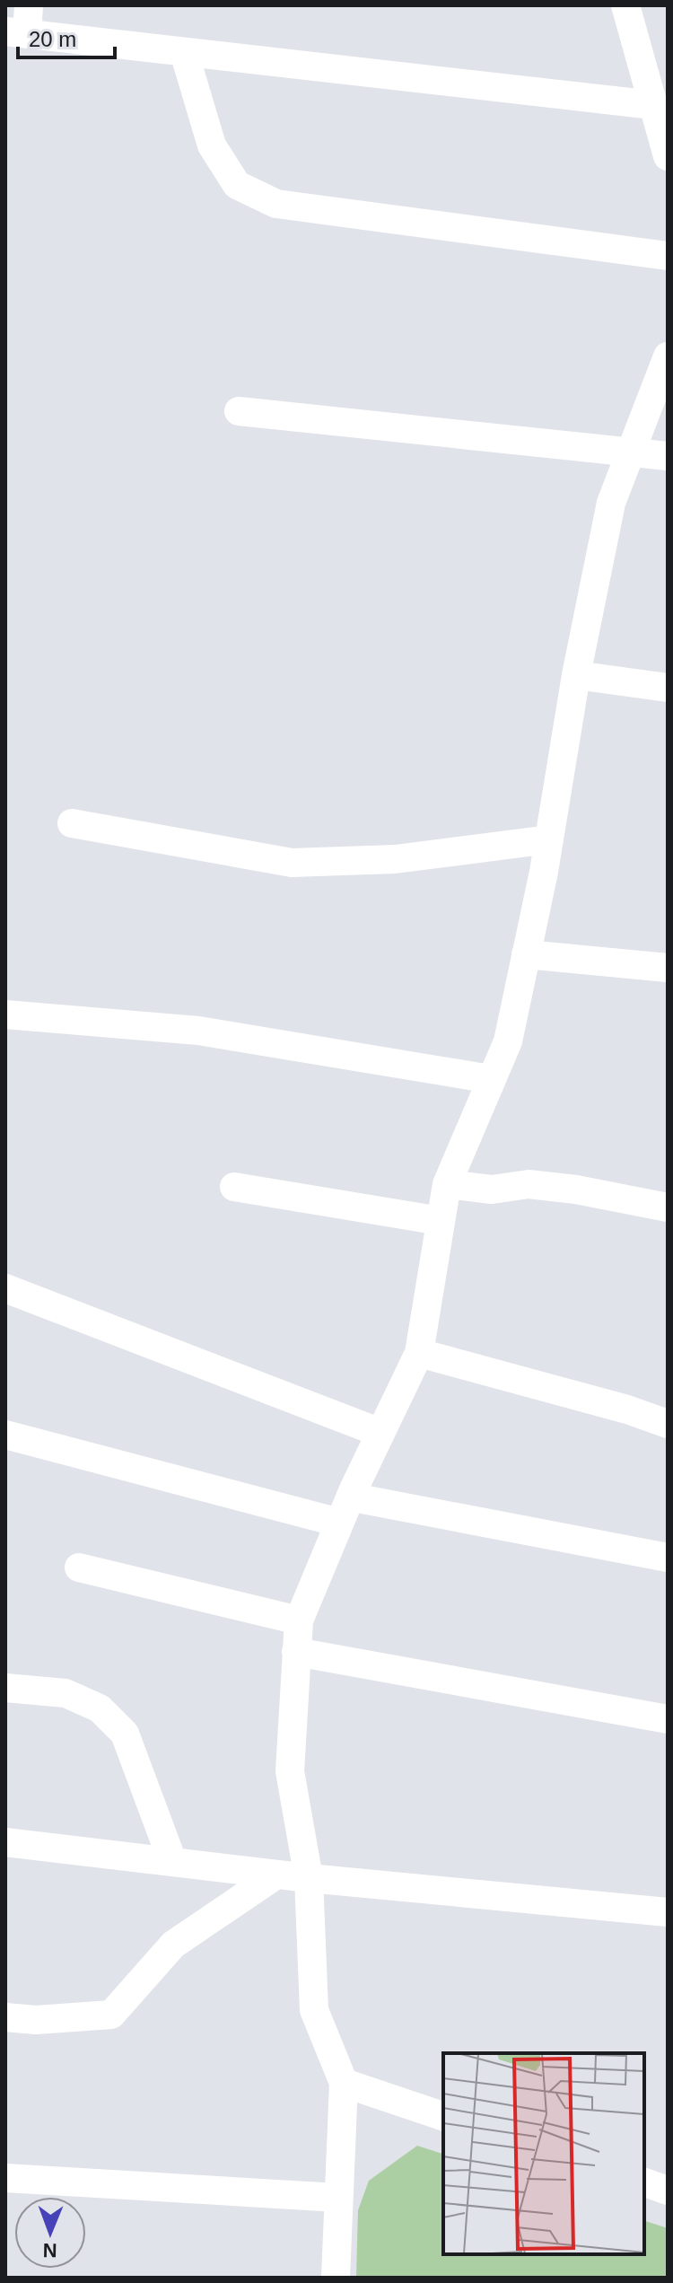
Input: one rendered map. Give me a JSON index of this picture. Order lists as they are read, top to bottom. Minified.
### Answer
{"scale_bar":"20 m","north":"bottom"}
